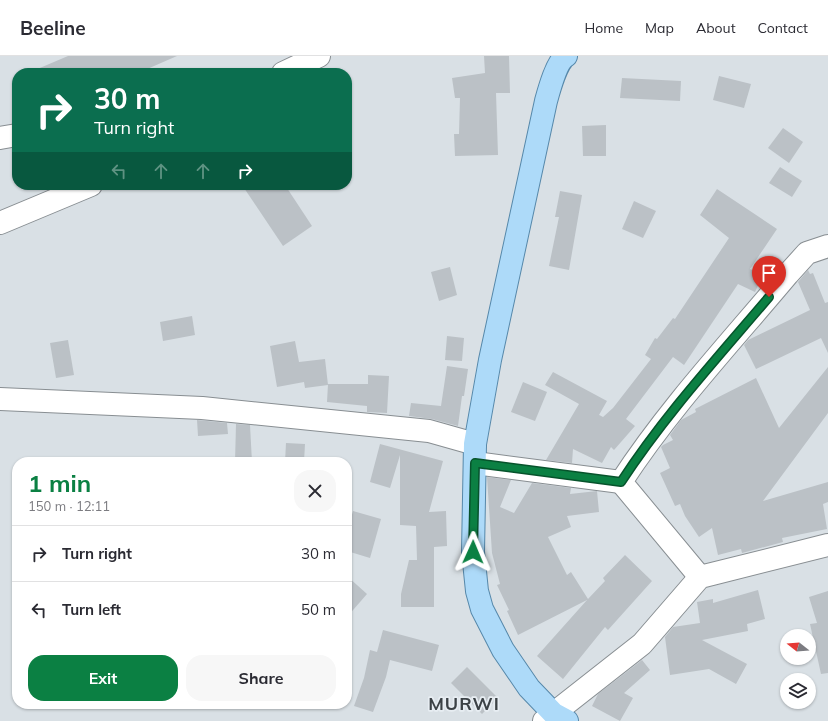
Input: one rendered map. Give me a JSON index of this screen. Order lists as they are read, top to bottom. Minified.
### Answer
{"districts":["MURWI"],"north":"left","page":{"header":"Beeline","nav":["Home","Map","About","Contact"],"turn":["30 m","Turn right"],"heading":["1 min","150 m · 12:11"],"list":[{"name":"Turn right","value":"30 m"},{"name":"Turn left","value":"50 m"}],"buttons":["Exit","Share"]}}
